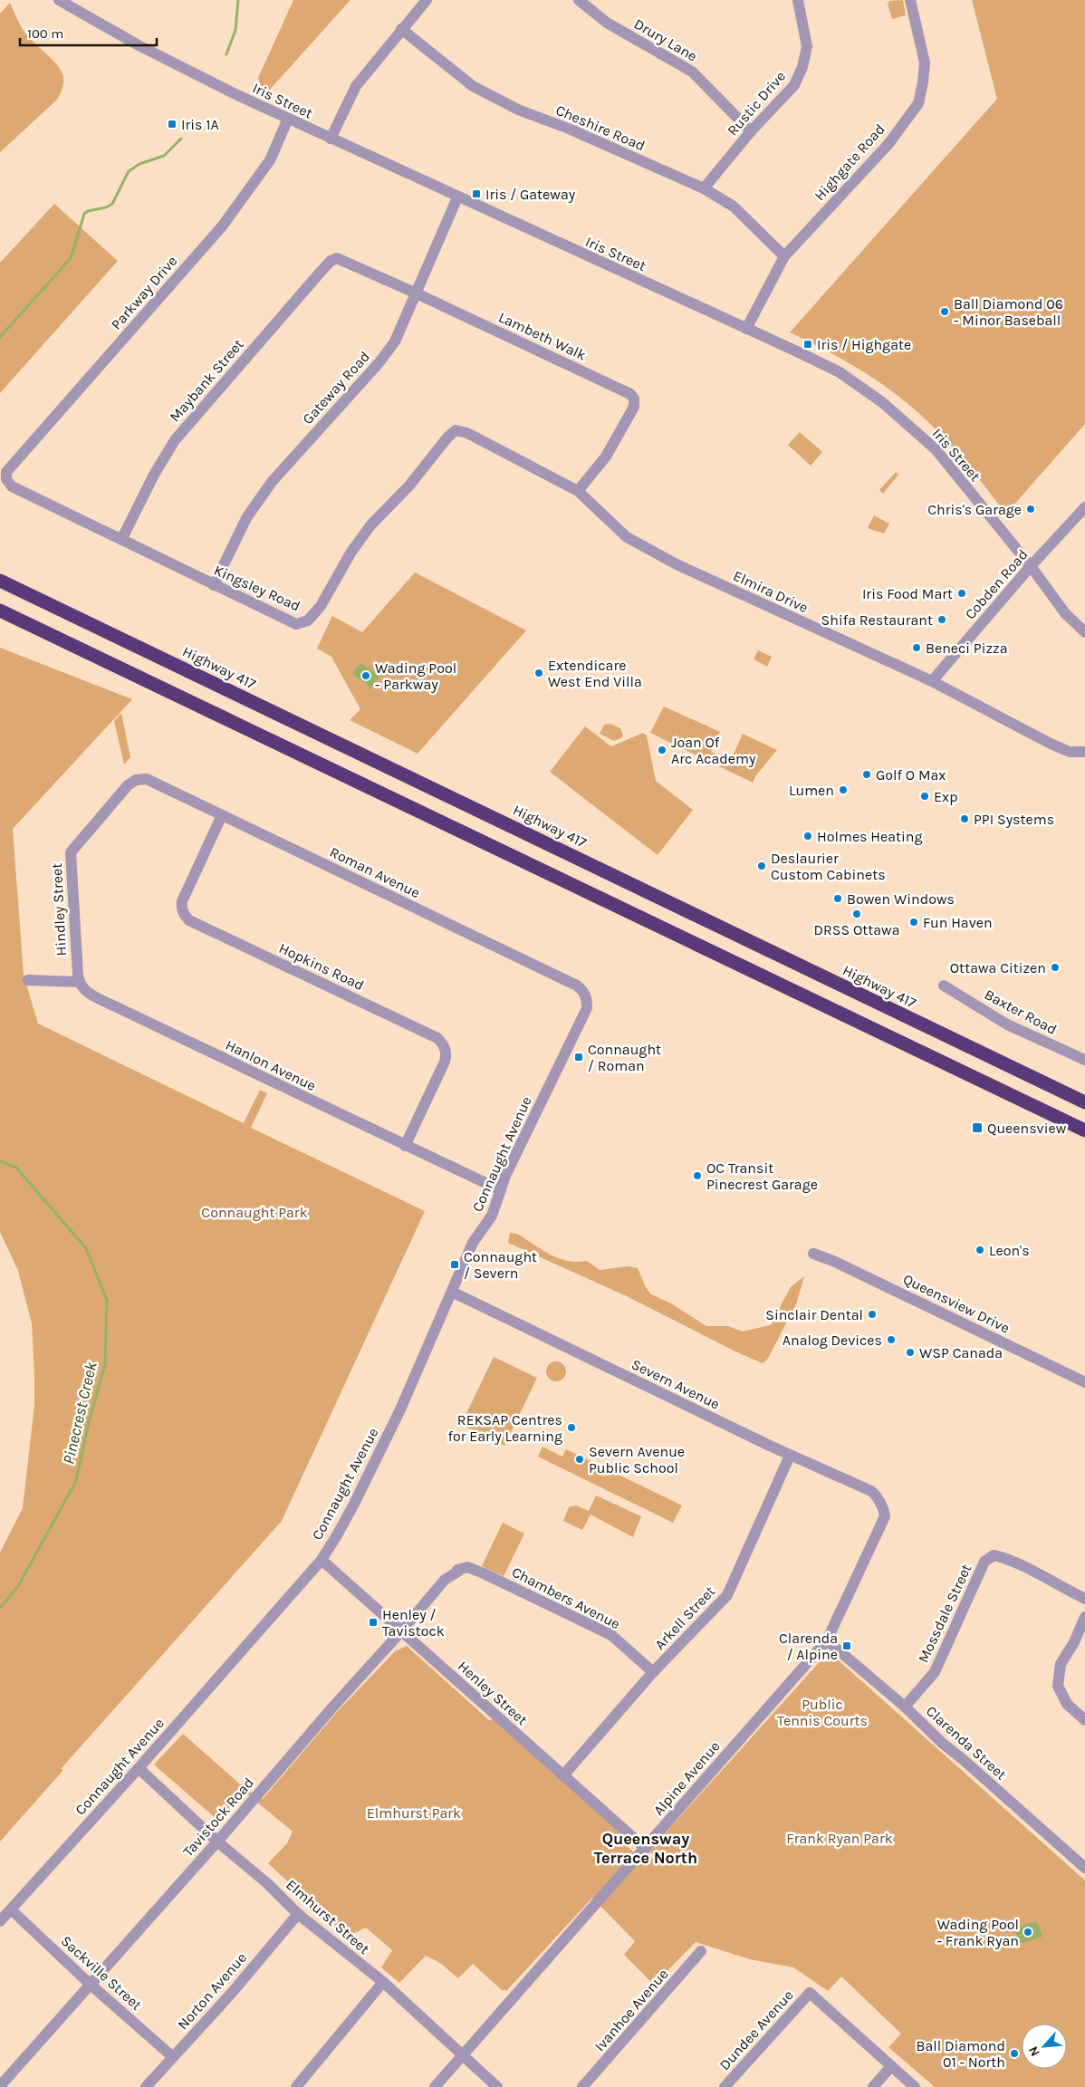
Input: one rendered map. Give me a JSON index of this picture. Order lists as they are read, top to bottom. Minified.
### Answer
{"streets":{"highway":["Highway 417"],"street":["Drury Lane","Iris Street","Rustic Drive","Cheshire Road","Highgate Road","Parkway Drive","Lambeth Walk","Maybank Street","Gateway Road","Cobden Road","Kingsley Road","Elmira Drive","Roman Avenue","Hindley Street","Hopkins Road","Baxter Road","Hanlon Avenue","Connaught Avenue","Queensview Drive","Severn Avenue","Chambers Avenue","Mossdale Street","Arkell Street","Henley Street","Clarenda Street","Alpine Avenue","Tavistock Road","Elmhurst Street","Sackville Street","Norton Avenue","Ivanhoe Avenue","Dundee Avenue"]},"crossings":[["Drury Lane","Rustic Drive"],["Iris Street","Highgate Road"],["Iris Street","Parkway Drive"],["Iris Street","Gateway Road"],["Iris Street","Cobden Road"],["Rustic Drive","Cheshire Road"],["Cheshire Road","Highgate Road"],["Parkway Drive","Kingsley Road"],["Lambeth Walk","Maybank Street"],["Lambeth Walk","Gateway Road"],["Lambeth Walk","Elmira Drive"],["Maybank Street","Kingsley Road"],["Gateway Road","Kingsley Road"],["Cobden Road","Elmira Drive"],["Kingsley Road","Elmira Drive"],["Roman Avenue","Hindley Street"],["Roman Avenue","Hopkins Road"],["Roman Avenue","Connaught Avenue"],["Hindley Street","Hanlon Avenue"],["Hopkins Road","Hanlon Avenue"],["Hanlon Avenue","Connaught Avenue"],["Connaught Avenue","Severn Avenue"],["Connaught Avenue","Henley Street"],["Connaught Avenue","Elmhurst Street"],["Connaught Avenue","Sackville Street"],["Severn Avenue","Arkell Street"],["Severn Avenue","Alpine Avenue"],["Chambers Avenue","Arkell Street"],["Chambers Avenue","Tavistock Road"],["Mossdale Street","Clarenda Street"],["Arkell Street","Henley Street"],["Henley Street","Alpine Avenue"],["Henley Street","Tavistock Road"],["Clarenda Street","Alpine Avenue"],["Alpine Avenue","Elmhurst Street"],["Tavistock Road","Elmhurst Street"],["Tavistock Road","Sackville Street"],["Elmhurst Street","Norton Avenue"],["Sackville Street","Norton Avenue"]],"districts":["Queensway Terrace North"],"water":["Pinecrest Creek"],"parks":["Connaught Park","Public Tennis Courts","Elmhurst Park","Frank Ryan Park"],"places":{"transit":["Iris 1A","Iris / Gateway","Iris / Highgate","Connaught / Roman","Queensview","Connaught / Severn","Henley / Tavistock","Clarenda / Alpine"],"other":["Ball Diamond 06 - Minor Baseball","Chris's Garage","Iris Food Mart","Shifa Restaurant","Beneci Pizza","Extendicare West End Villa","Wading Pool - Parkway","Joan Of Arc Academy","Golf O Max","Lumen","Exp","PPI Systems","Holmes Heating","Deslaurier Custom Cabinets","Bowen Windows","DRSS Ottawa","Fun Haven","Ottawa Citizen","OC Transit Pinecrest Garage","Leon's","Sinclair Dental","Analog Devices","WSP Canada","REKSAP Centres for Early Learning","Severn Avenue Public School","Wading Pool - Frank Ryan","Ball Diamond 01 - North"]},"scale_bar":"100 m","north":"bottom left"}
